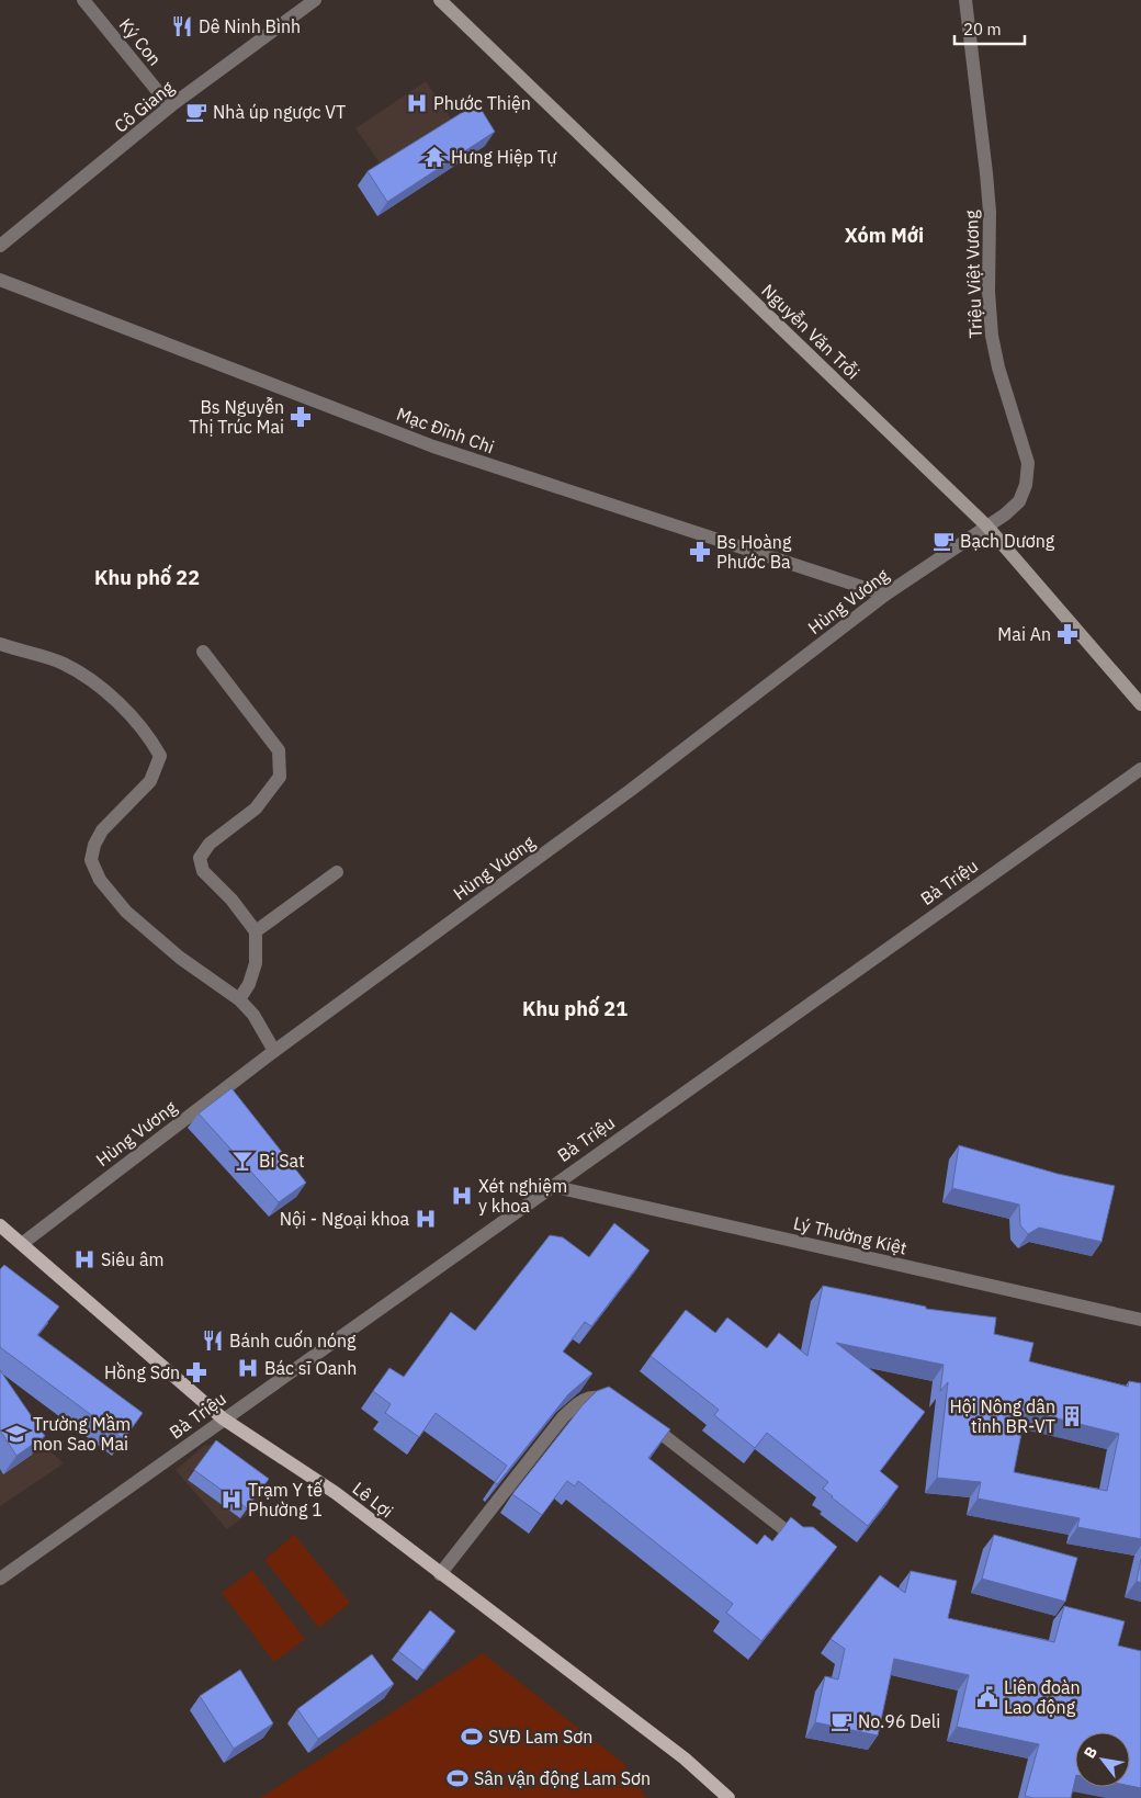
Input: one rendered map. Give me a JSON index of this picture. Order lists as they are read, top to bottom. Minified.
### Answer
{"streets":{"main road":["Lê Lợi"],"street":["Ký Con","Cô Giang","Triệu Việt Vương","Nguyễn Văn Trỗi","Mạc Đĩnh Chi","Hùng Vương","Bà Triệu","Lý Thường Kiệt"]},"crossings":[["Ký Con","Cô Giang"],["Triệu Việt Vương","Nguyễn Văn Trỗi"],["Triệu Việt Vương","Hùng Vương"],["Nguyễn Văn Trỗi","Hùng Vương"],["Mạc Đĩnh Chi","Hùng Vương"],["Hùng Vương","Lê Lợi"],["Bà Triệu","Lý Thường Kiệt"],["Bà Triệu","Lê Lợi"]],"districts":["Xóm Mới","Khu phố 22","Khu phố 21"],"places":{"restaurant":["Dê Ninh Bình","Bánh cuốn nóng"],"hospital":["Phước Thiện","Xét nghiệm y khoa","Nội - Ngoại khoa","Siêu âm","Bác sĩ Oanh","Trạm Y tế Phường 1"],"cafe":["Nhà úp ngược VT","Bạch Dương","No.96 Deli"],"temple":["Hưng Hiệp Tự"],"pharmacy":["Bs Nguyễn Thị Trúc Mai","Bs Hoàng Phước Ba","Mai An","Hồng Sơn"],"bar":["Bi Sat"],"building":["Hội Nông dân tỉnh BR-VT"],"school or university":["Trường Mầm non Sao Mai"],"public building":["Liên đoàn Lao động"],"sports":["SVĐ Lam Sơn","Sân vận động Lam Sơn"]},"scale_bar":"20 m","north":"top left"}
